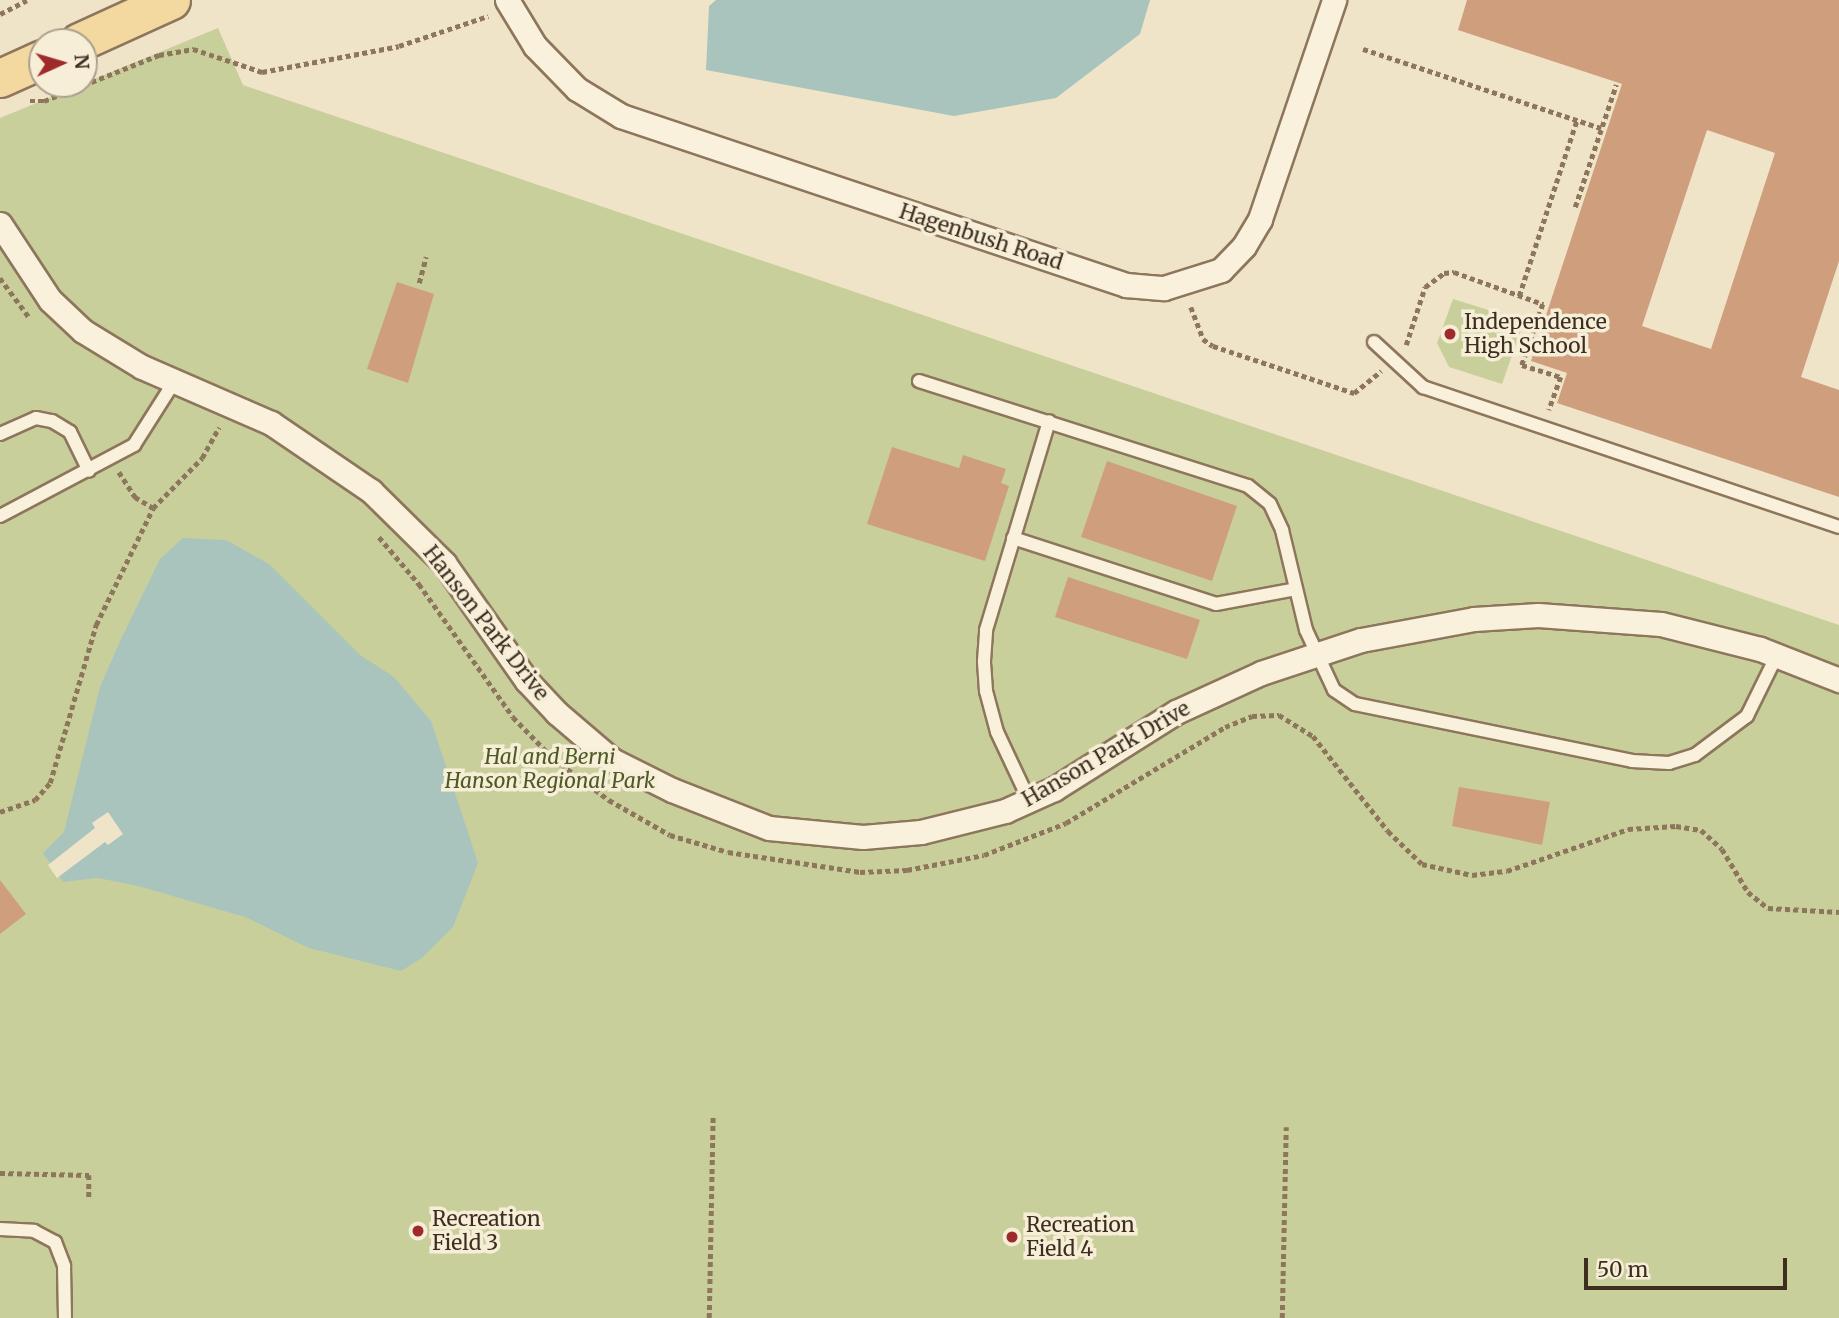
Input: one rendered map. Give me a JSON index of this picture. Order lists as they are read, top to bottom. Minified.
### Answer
{"streets":{"street":["Hagenbush Road","Hanson Park Drive"]},"parks":["Hal and Berni Hanson Regional Park"],"places":["Independence High School","Recreation Field 3","Recreation Field 4"],"scale_bar":"50 m","north":"right"}
